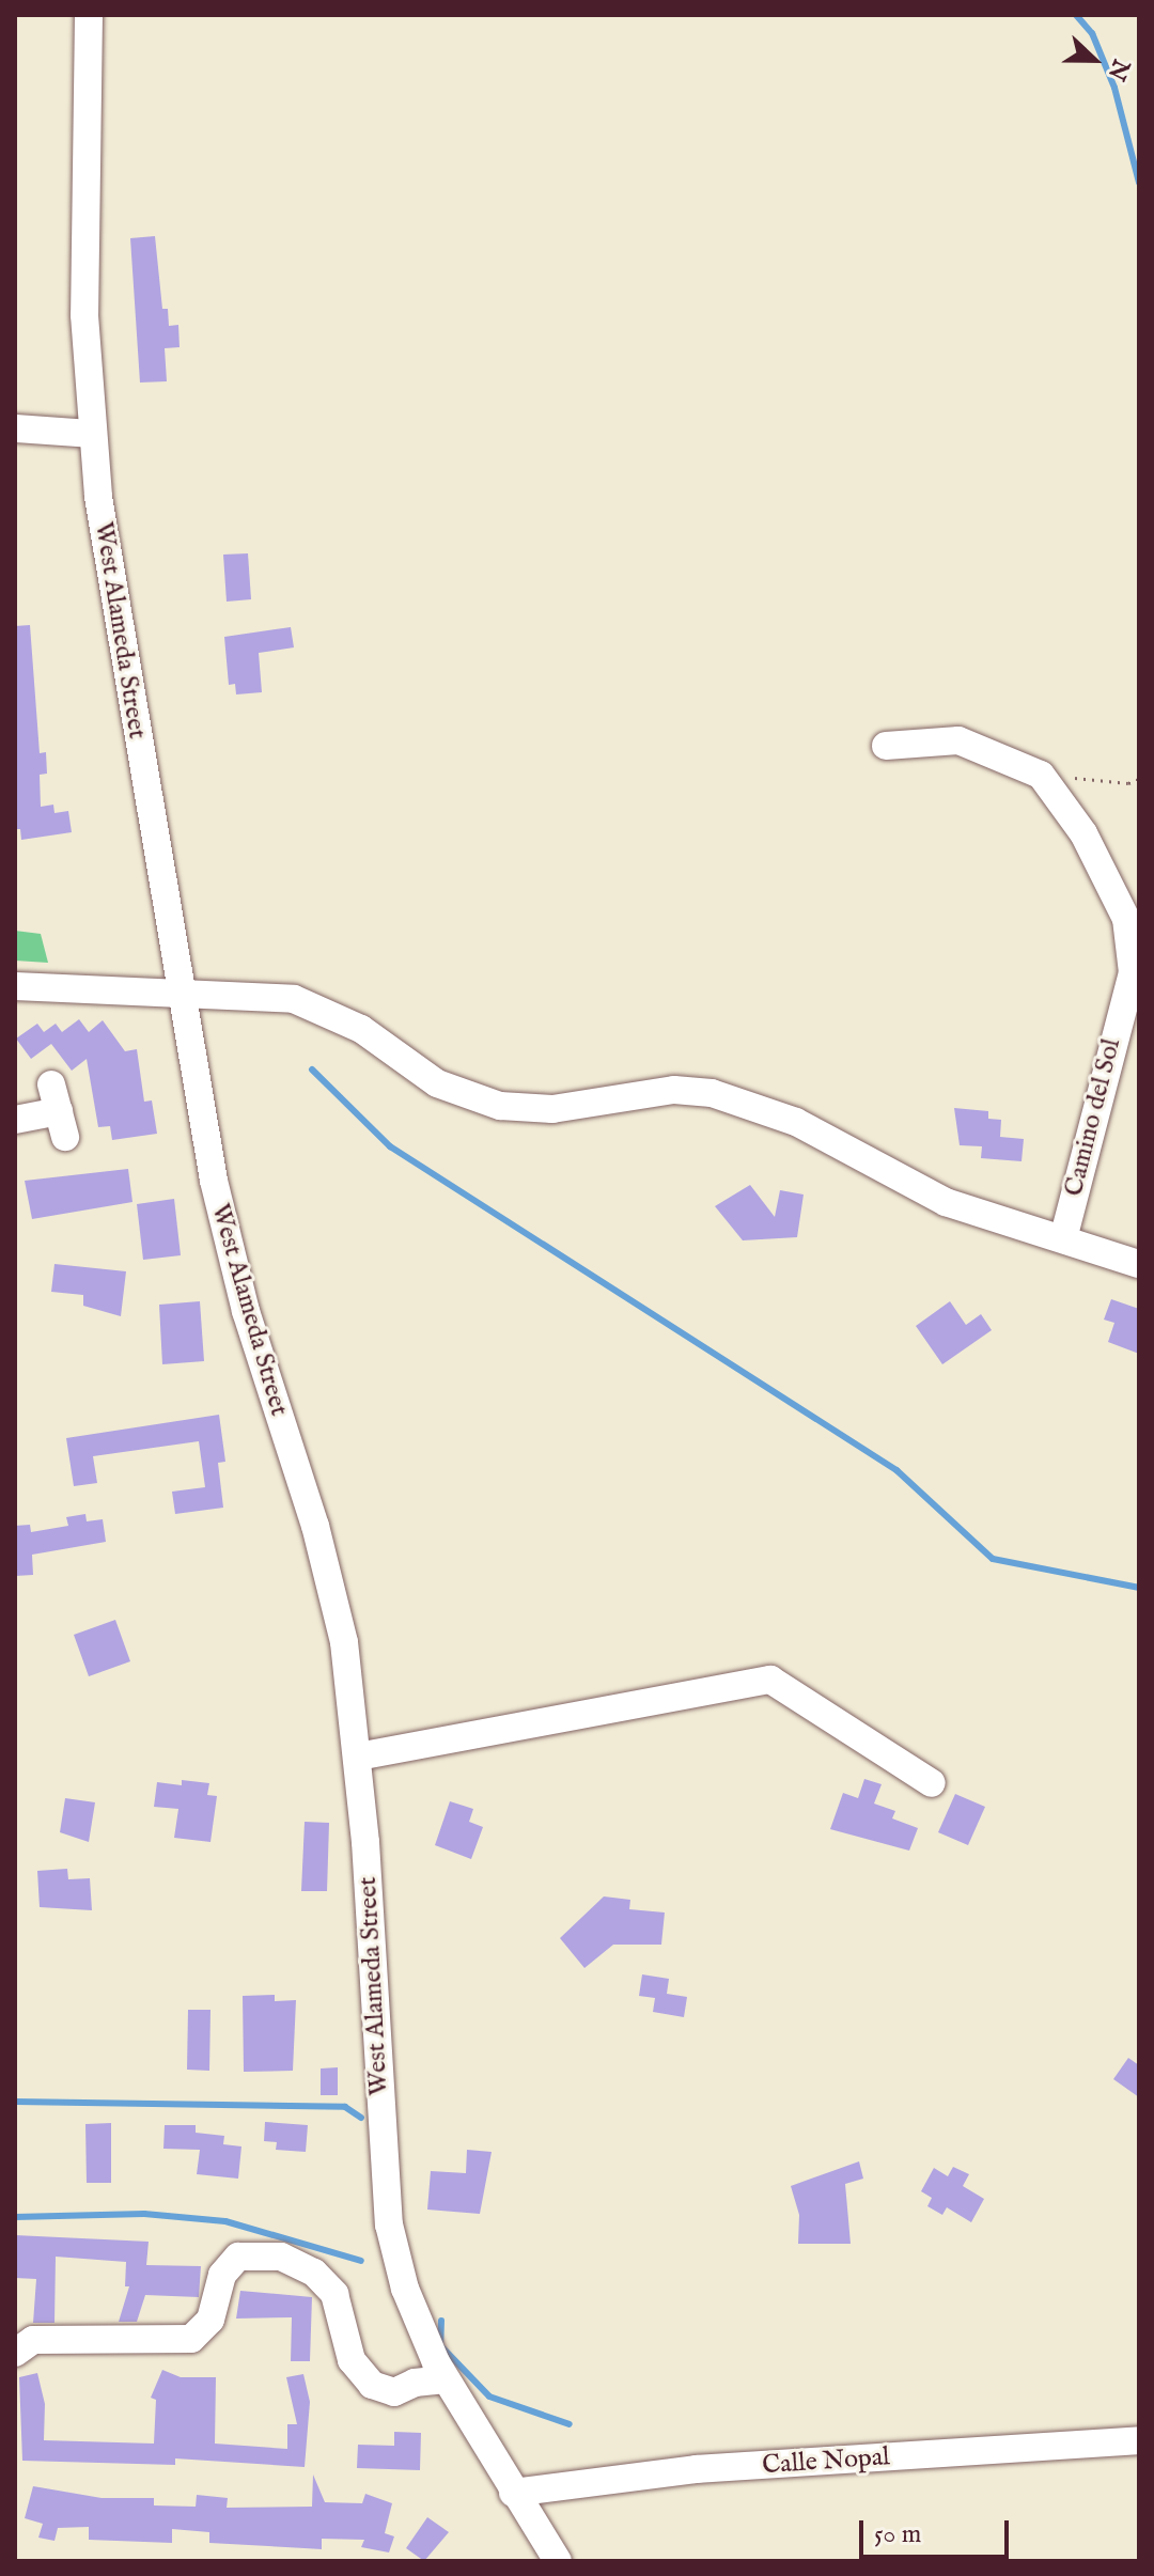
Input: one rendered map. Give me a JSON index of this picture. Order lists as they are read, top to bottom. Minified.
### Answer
{"streets":{"street":["West Alameda Street","Camino del Sol","Calle Nopal"]},"crossings":[["West Alameda Street","Calle Nopal"]],"scale_bar":"50 m","north":"right"}
